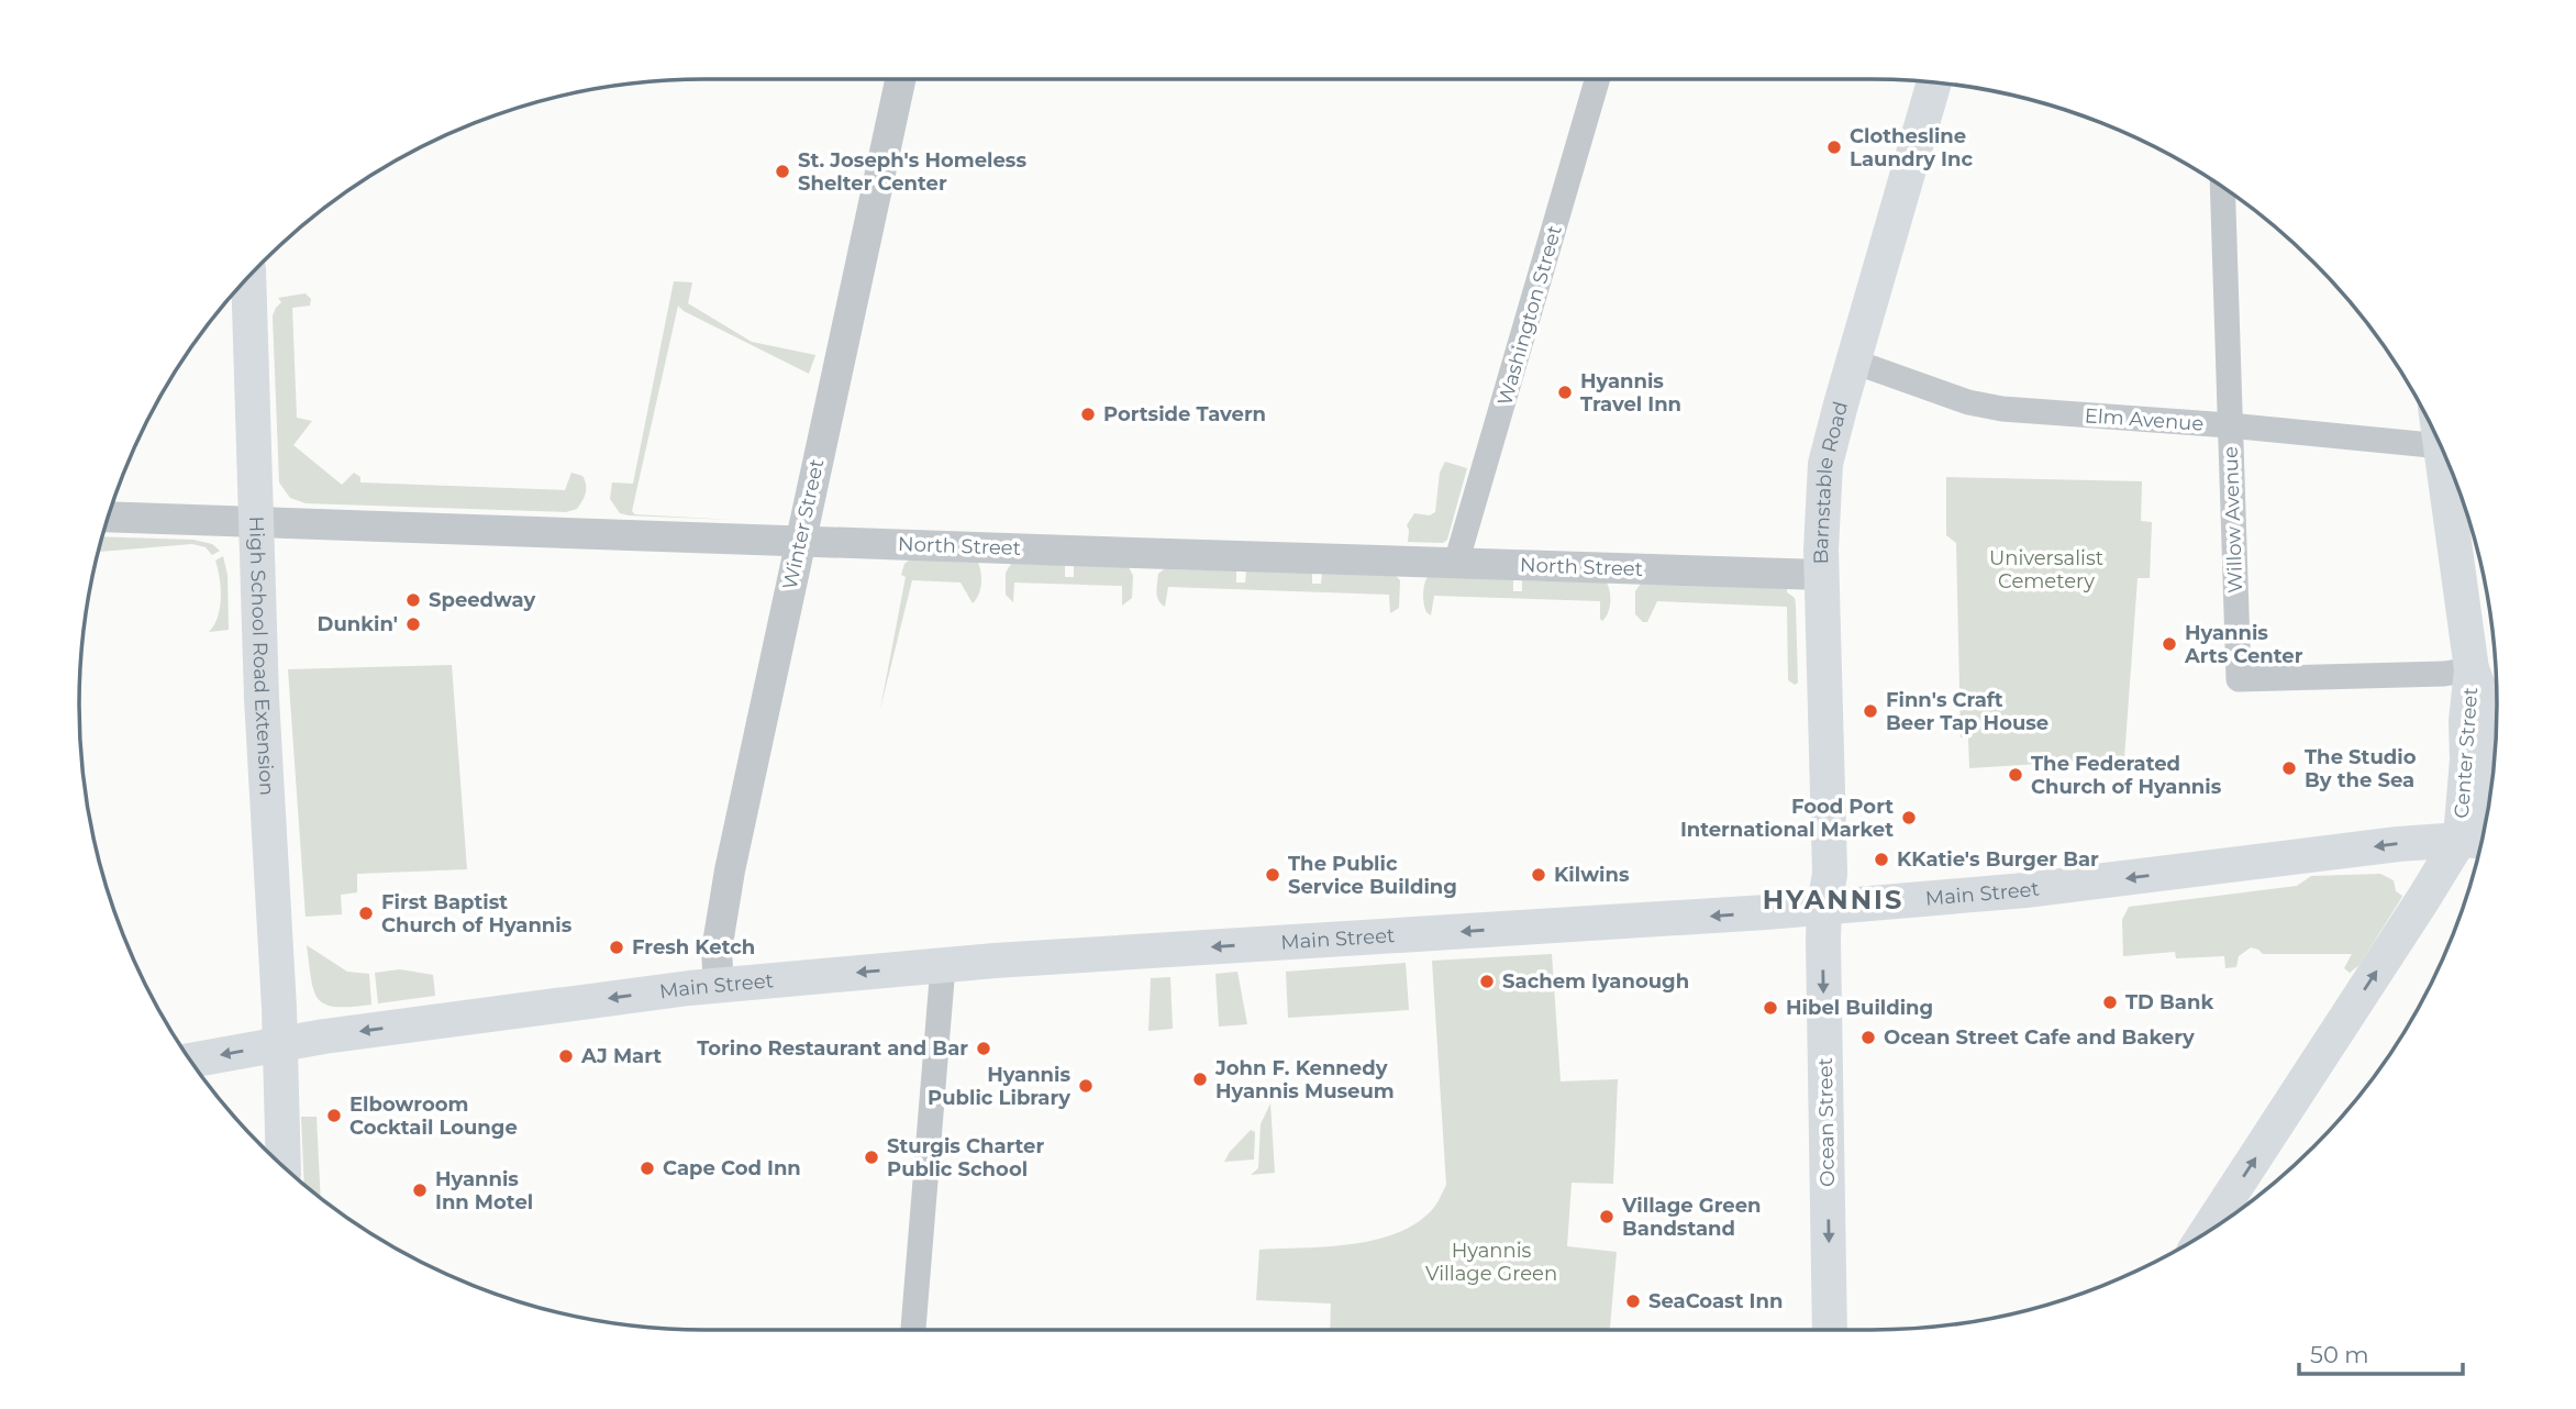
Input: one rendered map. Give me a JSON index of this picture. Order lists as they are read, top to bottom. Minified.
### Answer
{"streets":{"main road":["Barnstable Road","High School Road Extension","Center Street","Main Street","Ocean Street"],"street":["Washington Street","Elm Avenue","Willow Avenue","Winter Street","North Street"]},"crossings":[["Washington Street","North Street"],["Elm Avenue","Barnstable Road"],["Elm Avenue","Willow Avenue"],["Barnstable Road","North Street"],["Barnstable Road","Main Street"],["Barnstable Road","Ocean Street"],["Willow Avenue","Center Street"],["Winter Street","North Street"],["Winter Street","Main Street"],["North Street","High School Road Extension"],["High School Road Extension","Main Street"],["Center Street","Main Street"],["Main Street","Ocean Street"]],"one_way":["Main Street","Ocean Street"],"districts":["HYANNIS"],"parks":["Universalist Cemetery","Hyannis Village Green"],"places":["Clothesline Laundry Inc","St. Joseph's Homeless Shelter Center","Hyannis Travel Inn","Portside Tavern","Speedway","Dunkin'","Hyannis Arts Center","Finn's Craft Beer Tap House","The Studio By the Sea","The Federated Church of Hyannis","Food Port International Market","KKatie's Burger Bar","The Public Service Building","Kilwins","First Baptist Church of Hyannis","Fresh Ketch","Sachem Iyanough","TD Bank","Hibel Building","Ocean Street Cafe and Bakery","Torino Restaurant and Bar","AJ Mart","John F. Kennedy Hyannis Museum","Hyannis Public Library","Elbowroom Cocktail Lounge","Sturgis Charter Public School","Cape Cod Inn","Hyannis Inn Motel","Village Green Bandstand","SeaCoast Inn"],"scale_bar":"50 m"}
